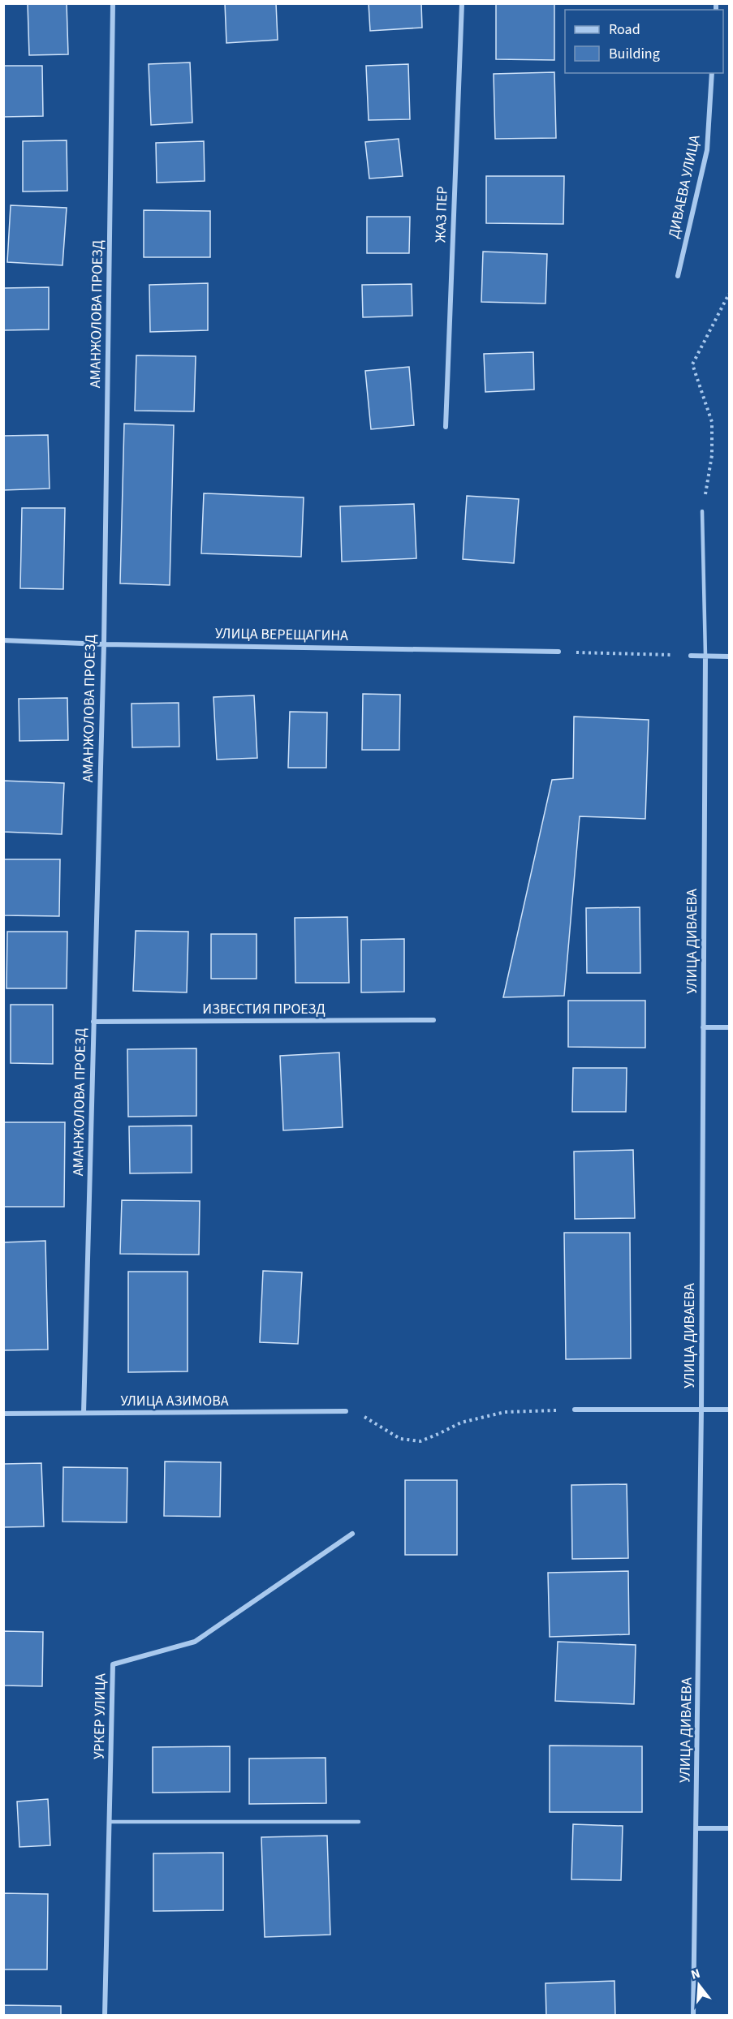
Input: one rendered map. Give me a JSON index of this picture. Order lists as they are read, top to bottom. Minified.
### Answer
{"streets":{"street":["ДИВАЕВА УЛИЦА","ЖАЗ ПЕР","АМАНЖОЛОВА ПРОЕЗД","УЛИЦА ВЕРЕЩАГИНА","УЛИЦА ДИВАЕВА","ИЗВЕСТИЯ ПРОЕЗД","УЛИЦА АЗИМОВА","УРКЕР УЛИЦА"]},"crossings":[["АМАНЖОЛОВА ПРОЕЗД","УЛИЦА ВЕРЕЩАГИНА"],["АМАНЖОЛОВА ПРОЕЗД","ИЗВЕСТИЯ ПРОЕЗД"],["АМАНЖОЛОВА ПРОЕЗД","УЛИЦА АЗИМОВА"]],"legend":["Road","Building"],"north":"top"}
